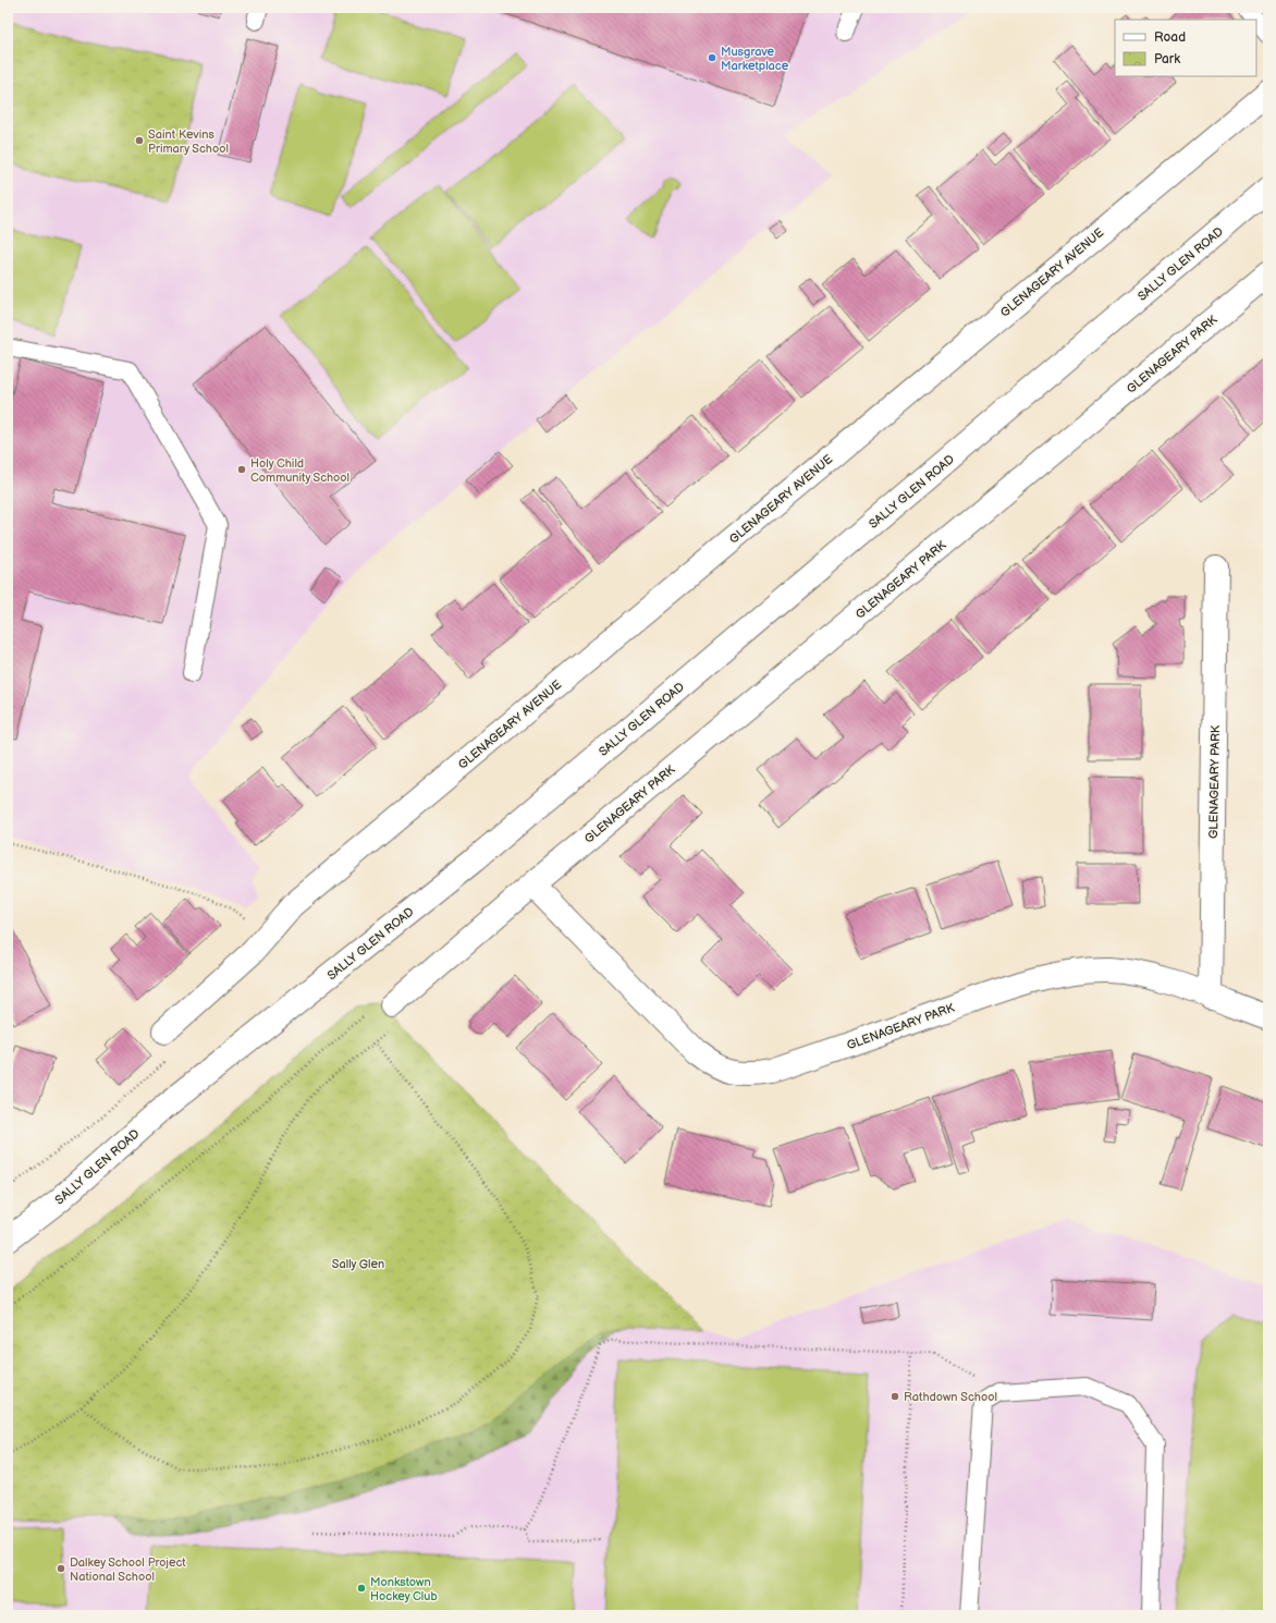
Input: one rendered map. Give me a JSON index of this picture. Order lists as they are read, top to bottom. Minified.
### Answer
{"streets":{"street":["SALLY GLEN ROAD","GLENAGEARY AVENUE","GLENAGEARY PARK"]},"parks":["Sally Glen"],"places":["Musgrave Marketplace","Saint Kevins Primary School","Holy Child Community School","Rathdown School","Dalkey School Project National School","Monkstown Hockey Club"],"legend":["Road","Park"]}
